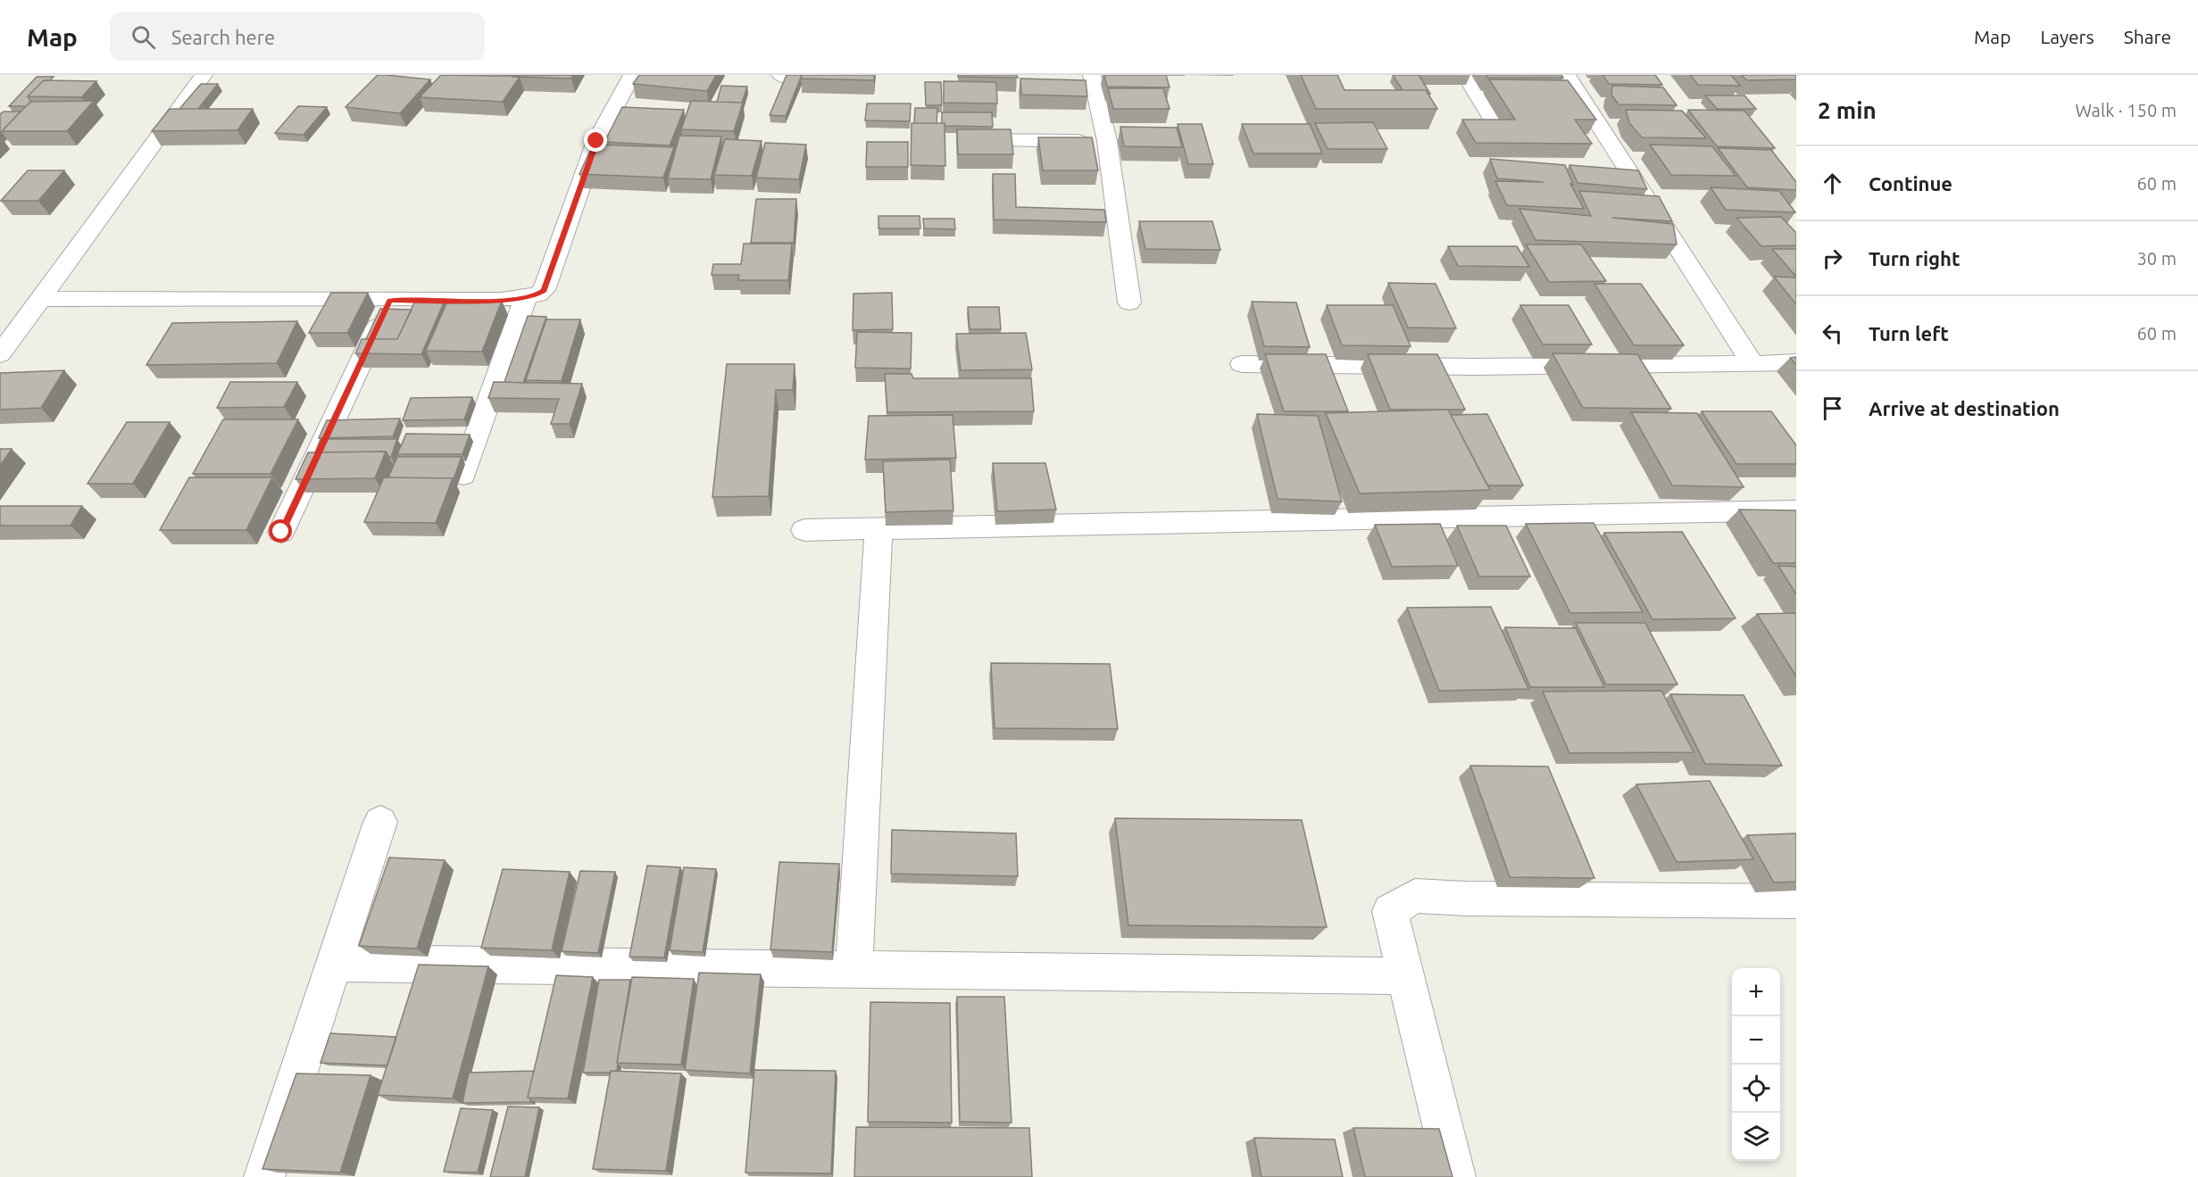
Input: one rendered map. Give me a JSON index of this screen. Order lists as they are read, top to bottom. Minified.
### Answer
{"page":{"header":"Map","search":"Search here","nav":["Map","Layers","Share"],"heading":["2 min","Walk · 150 m"],"list":[["Continue","60 m"],["Turn right","30 m"],["Turn left","60 m"],"Arrive at destination"],"map_buttons":["+","−"]}}
